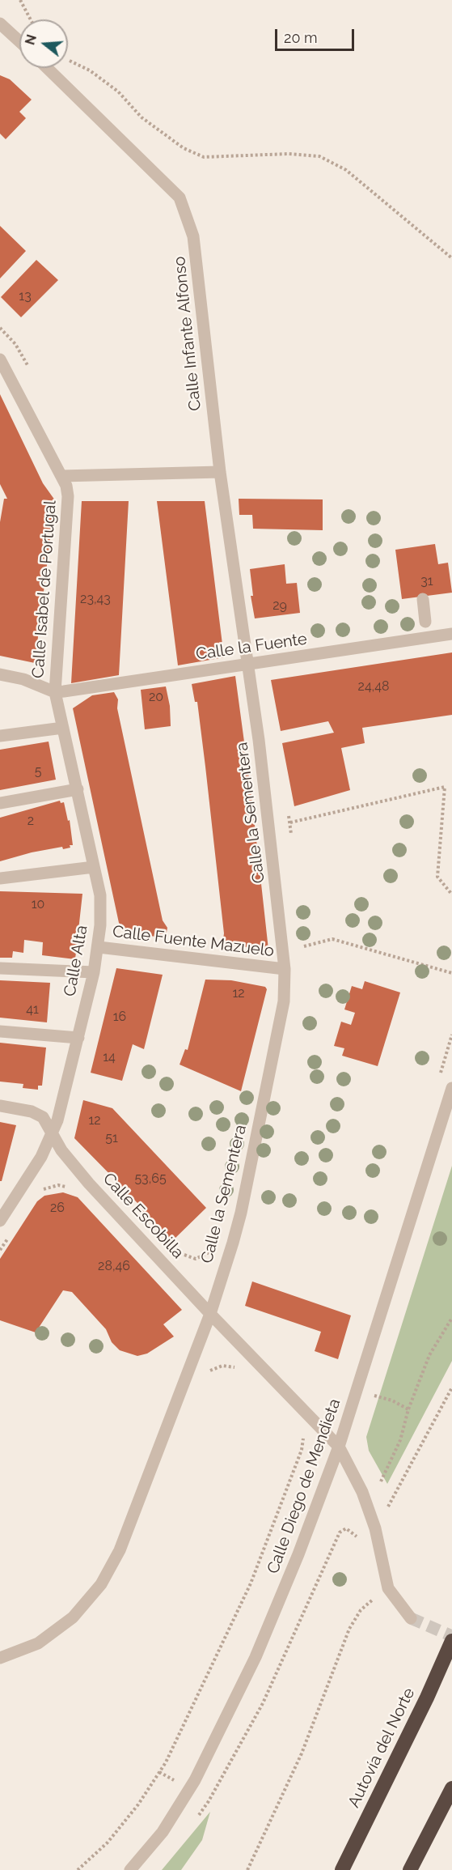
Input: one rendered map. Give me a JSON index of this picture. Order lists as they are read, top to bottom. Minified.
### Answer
{"streets":{"highway":["Autovía del Norte"],"street":["Calle Infante Alfonso","Calle Isabel de Portugal","Calle la Fuente","Calle la Sementera","Calle Fuente Mazuelo","Calle Alta","Calle Escobilla","Calle Diego de Mendieta"]},"crossings":[["Calle Infante Alfonso","Calle la Fuente"],["Calle Infante Alfonso","Calle la Sementera"],["Calle Isabel de Portugal","Calle la Fuente"],["Calle Isabel de Portugal","Calle Alta"],["Calle la Fuente","Calle la Sementera"],["Calle la Fuente","Calle Alta"],["Calle la Sementera","Calle Fuente Mazuelo"],["Calle la Sementera","Calle Escobilla"],["Calle Fuente Mazuelo","Calle Alta"],["Calle Alta","Calle Escobilla"],["Calle Escobilla","Calle Diego de Mendieta"]],"house_numbers":["13","31","23,43","29","24,48","20","5","2","10","12","41","16","14","12","51","53,65","26","28,46"],"scale_bar":"20 m","north":"left"}
